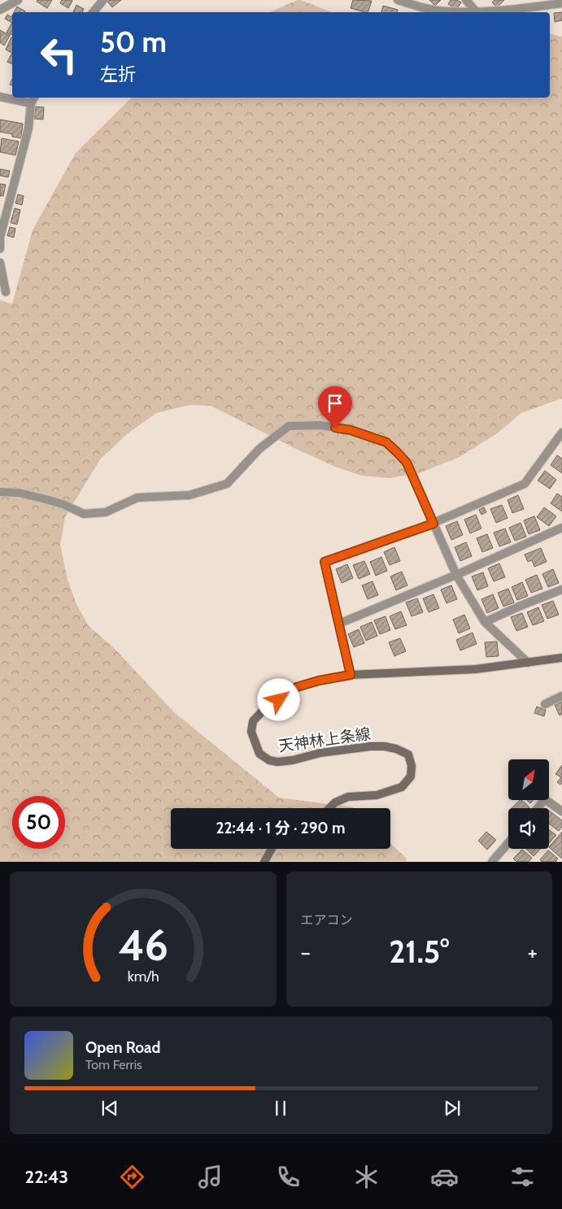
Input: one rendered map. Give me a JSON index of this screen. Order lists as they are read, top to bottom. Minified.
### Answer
{"streets":{"main road":["天神林上条線"]},"north":"top right","page":{"turn":["50 m","左折"],"limit":"50","trip":"22:44 · 1 分 · 290 m","tile":"エアコン","heat":["−","21.5°","+"],"song":["Open Road","Tom Ferris"],"tabs":"22:43","gauge":["46","km/h"]}}
